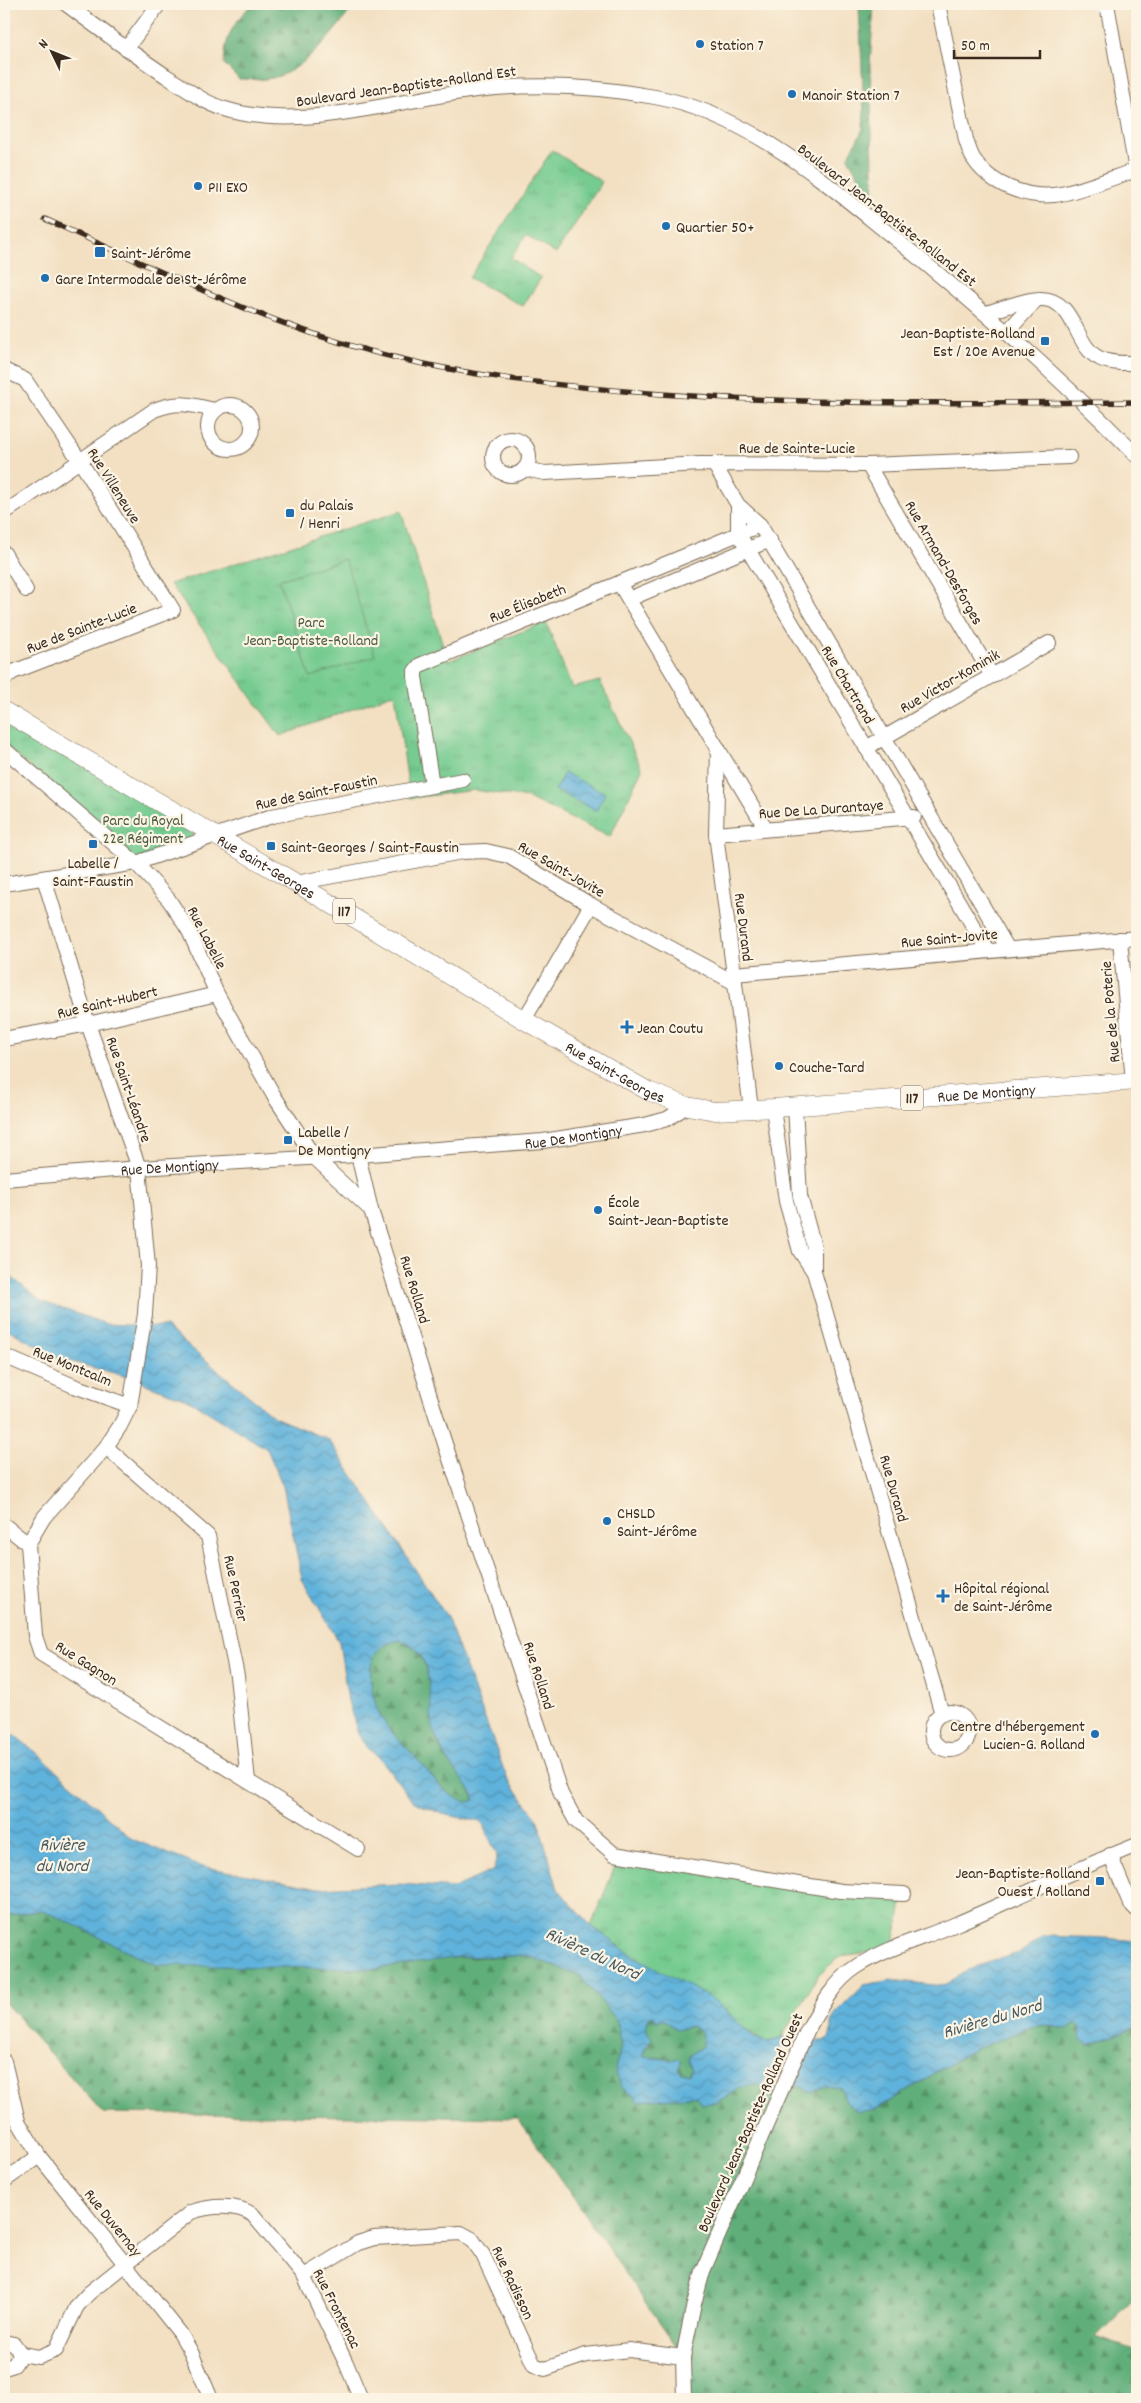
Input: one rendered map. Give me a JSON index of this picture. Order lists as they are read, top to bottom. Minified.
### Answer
{"streets":{"main road":["Rue Saint-Georges","117","Rue De Montigny"],"street":["Boulevard Jean-Baptiste-Rolland Est","Rue de Sainte-Lucie","Rue Villeneuve","Rue Armand-Desforges","Rue Élisabeth","Rue Victor-Kominik","Rue Chartrand","Rue de Saint-Faustin","Rue De La Durantaye","Rue Saint-Jovite","Rue Durand","Rue Labelle","Rue Saint-Hubert","Rue de la Poterie","Rue Saint-Léandre","Rue Rolland","Rue Montcalm","Rue Perrier","Rue Gagnon","Boulevard Jean-Baptiste-Rolland Ouest","Rue Duvernay","Rue Radisson","Rue Frontenac"]},"crossings":[["Rue de Sainte-Lucie","Rue Villeneuve"],["Rue de Sainte-Lucie","Rue Armand-Desforges"],["Rue de Sainte-Lucie","Rue Chartrand"],["Rue Armand-Desforges","Rue Victor-Kominik"],["Rue Élisabeth","Rue Chartrand"],["Rue Élisabeth","Rue de Saint-Faustin"],["Rue Victor-Kominik","Rue Chartrand"],["Rue Chartrand","Rue De La Durantaye"],["Rue Chartrand","Rue Saint-Jovite"],["Rue de Saint-Faustin","Rue Saint-Georges"],["Rue de Saint-Faustin","Rue Labelle"],["Rue de Saint-Faustin","Rue Saint-Léandre"],["Rue De La Durantaye","Rue Durand"],["Rue Saint-Georges","Rue Saint-Jovite"],["Rue Saint-Georges","Rue De Montigny"],["Rue Saint-Jovite","Rue Durand"],["Rue Saint-Jovite","Rue de la Poterie"],["Rue Durand","Rue De Montigny"],["Rue Labelle","Rue Saint-Hubert"],["Rue Labelle","Rue De Montigny"],["Rue Labelle","Rue Rolland"],["Rue Saint-Hubert","Rue Saint-Léandre"],["Rue de la Poterie","Rue De Montigny"],["Rue Saint-Léandre","Rue De Montigny"],["Rue Saint-Léandre","Rue Montcalm"],["Rue De Montigny","Rue Rolland"],["Rue Perrier","Rue Gagnon"],["Boulevard Jean-Baptiste-Rolland Ouest","Rue Radisson"],["Rue Duvernay","Rue Frontenac"],["Rue Radisson","Rue Frontenac"]],"water":["Rivière du Nord"],"parks":["Parc Jean-Baptiste-Rolland","Parc du Royal 22e Régiment"],"places":{"other":["Station 7","Manoir Station 7","P11 EXO","Quartier 50+","Gare Intermodale de St-Jérôme","Couche-Tard","École Saint-Jean-Baptiste","CHSLD Saint-Jérôme","Centre d'hébergement Lucien-G. Rolland"],"transit":["Saint-Jérôme","Jean-Baptiste-Rolland Est / 20e Avenue","du Palais / Henri","Labelle / Saint-Faustin","Saint-Georges / Saint-Faustin","Labelle / De Montigny","Jean-Baptiste-Rolland Ouest / Rolland"],"health":["Jean Coutu","Hôpital régional de Saint-Jérôme"]},"scale_bar":"50 m","north":"top left"}
